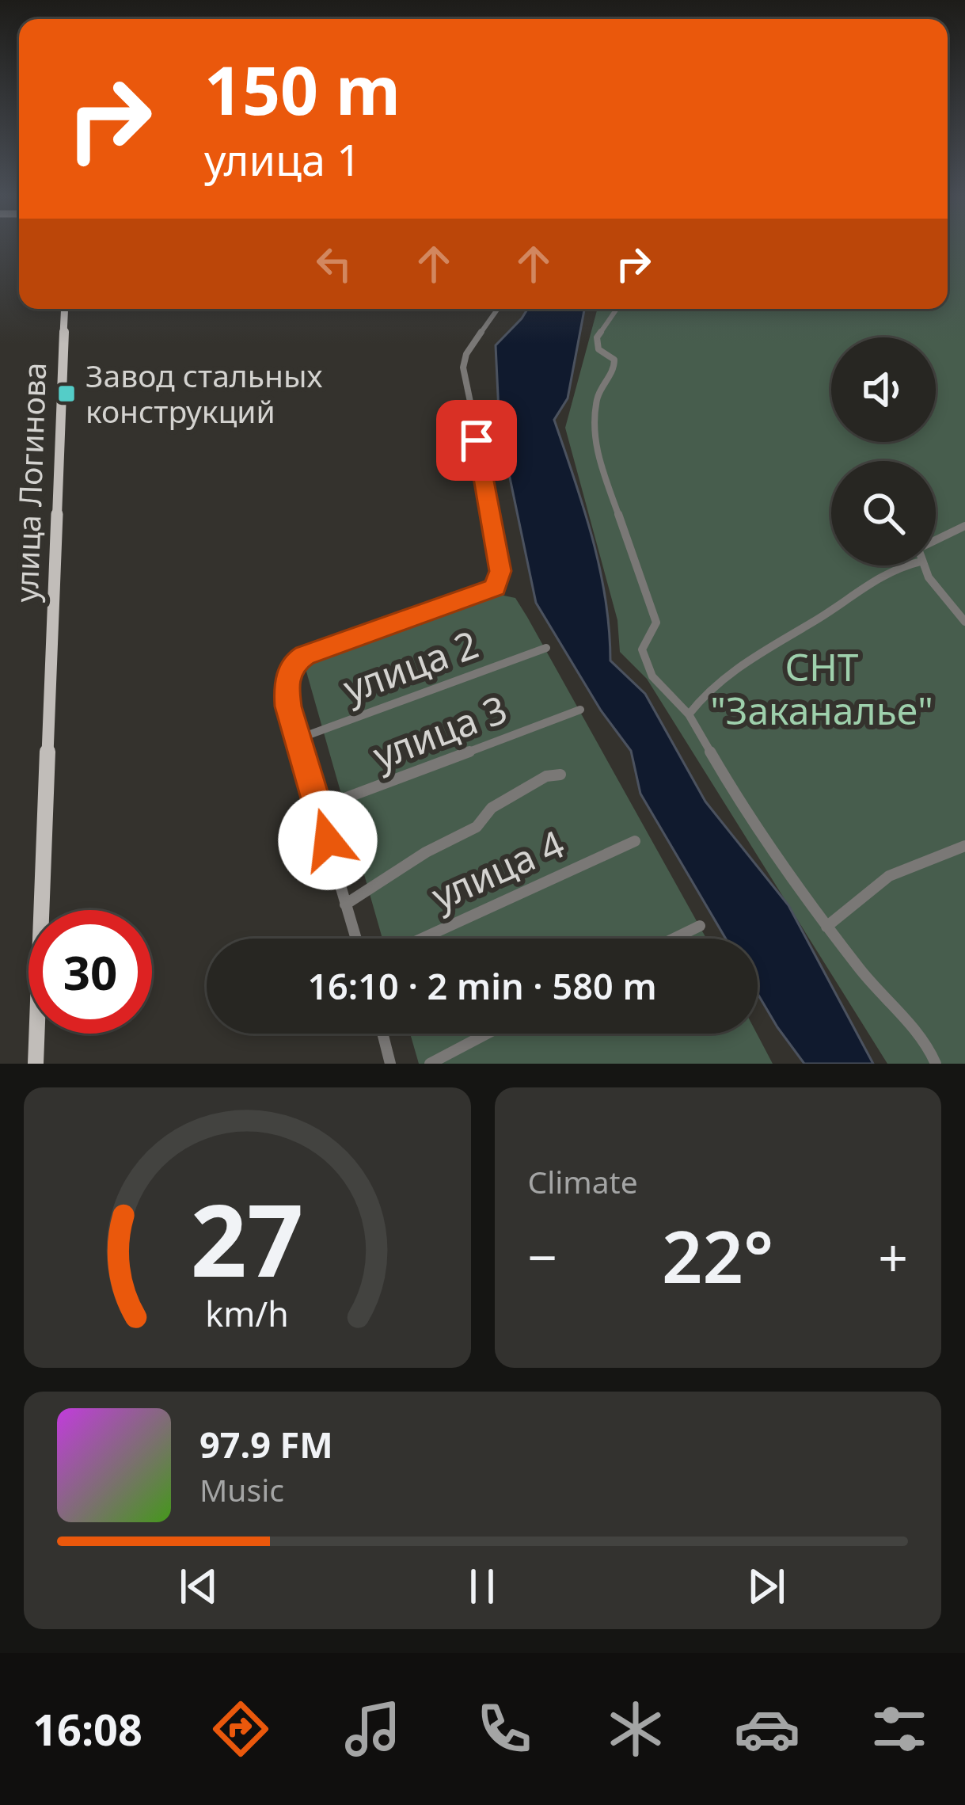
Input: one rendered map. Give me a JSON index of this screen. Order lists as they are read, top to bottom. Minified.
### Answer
{"streets":{"main road":["улица Логинова"],"street":["улица 2","улица 3","улица 4"]},"parks":["СНТ \"Заканалье\""],"places":{"transit":["Завод стальных конструкций"]},"page":{"turn":["150 m","улица 1"],"limit":"30","trip":"16:10 · 2 min · 580 m","tile":"Climate","heat":["−","22°","+"],"song":["97.9 FM","Music"],"tabs":"16:08","gauge":["27","km/h"]}}
